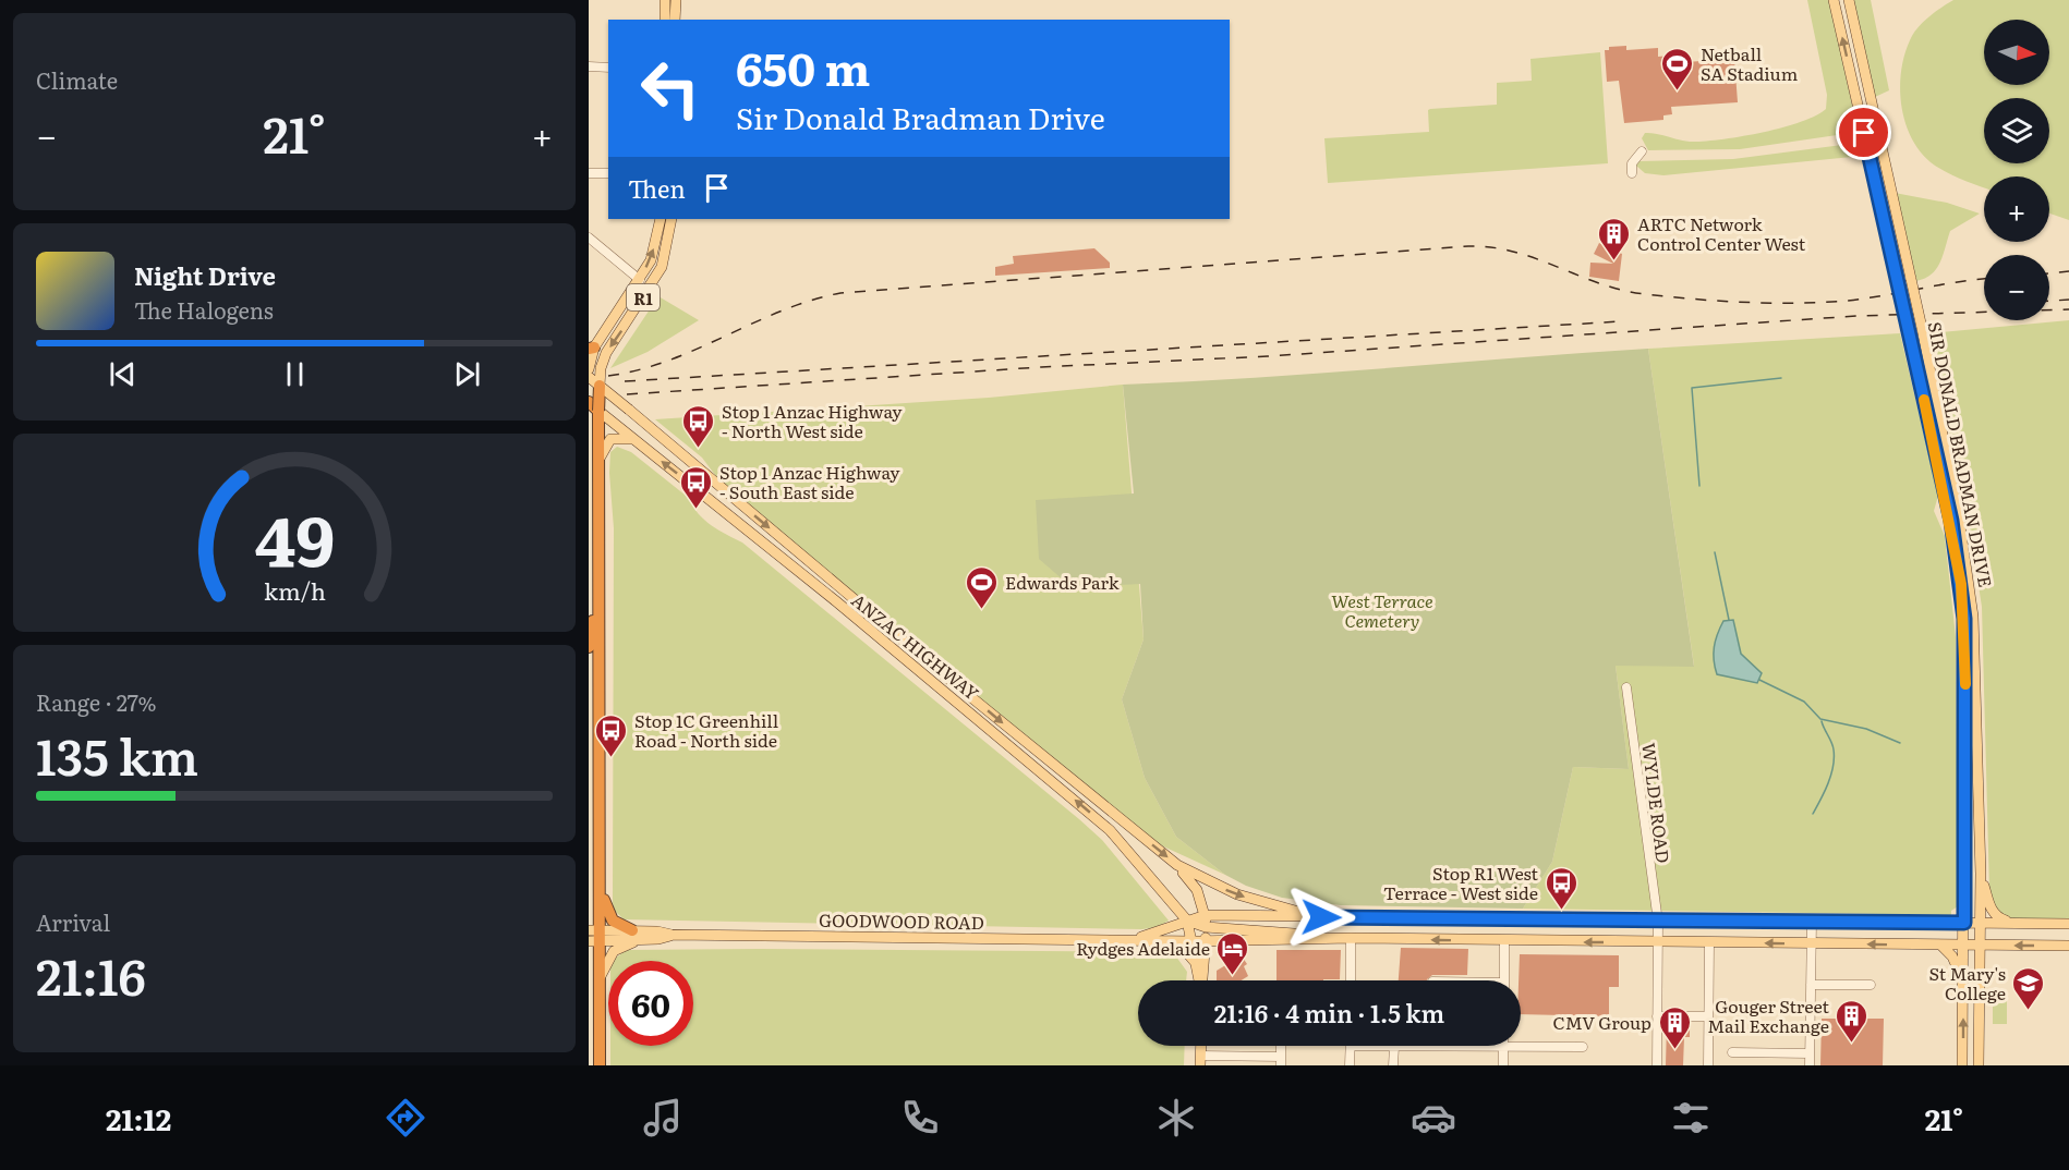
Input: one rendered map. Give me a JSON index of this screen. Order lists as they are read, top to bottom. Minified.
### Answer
{"streets":{"highway":["R1","ANZAC HIGHWAY"],"main road":["SIR DONALD BRADMAN DRIVE","GOODWOOD ROAD"],"street":["WYLDE ROAD"]},"crossings":[["R1","ANZAC HIGHWAY"],["R1","GOODWOOD ROAD"],["ANZAC HIGHWAY","GOODWOOD ROAD"]],"parks":["West Terrace Cemetery"],"places":{"sports":["Netball SA Stadium","Edwards Park"],"building":["ARTC Network Control Center West","Gouger Street Mail Exchange","CMV Group"],"bus stop":["Stop 1 Anzac Highway - North West side","Stop 1 Anzac Highway - South East side","Stop 1C Greenhill Road - North side","Stop R1 West Terrace - West side"],"hotel":["Rydges Adelaide"],"school or university":["St Mary's College"]},"north":"right","page":{"tile":["Climate",["Range · 27%","135 km"],["Arrival","21:16"]],"map_buttons":["+","−"],"turn":["650 m","Sir Donald Bradman Drive"],"heat":["−","21°","+"],"then":"Then","song":["Night Drive","The Halogens"],"limit":"60","trip":"21:16 · 4 min · 1.5 km","tabs":["21:12","21°"],"gauge":["49","km/h"]}}
